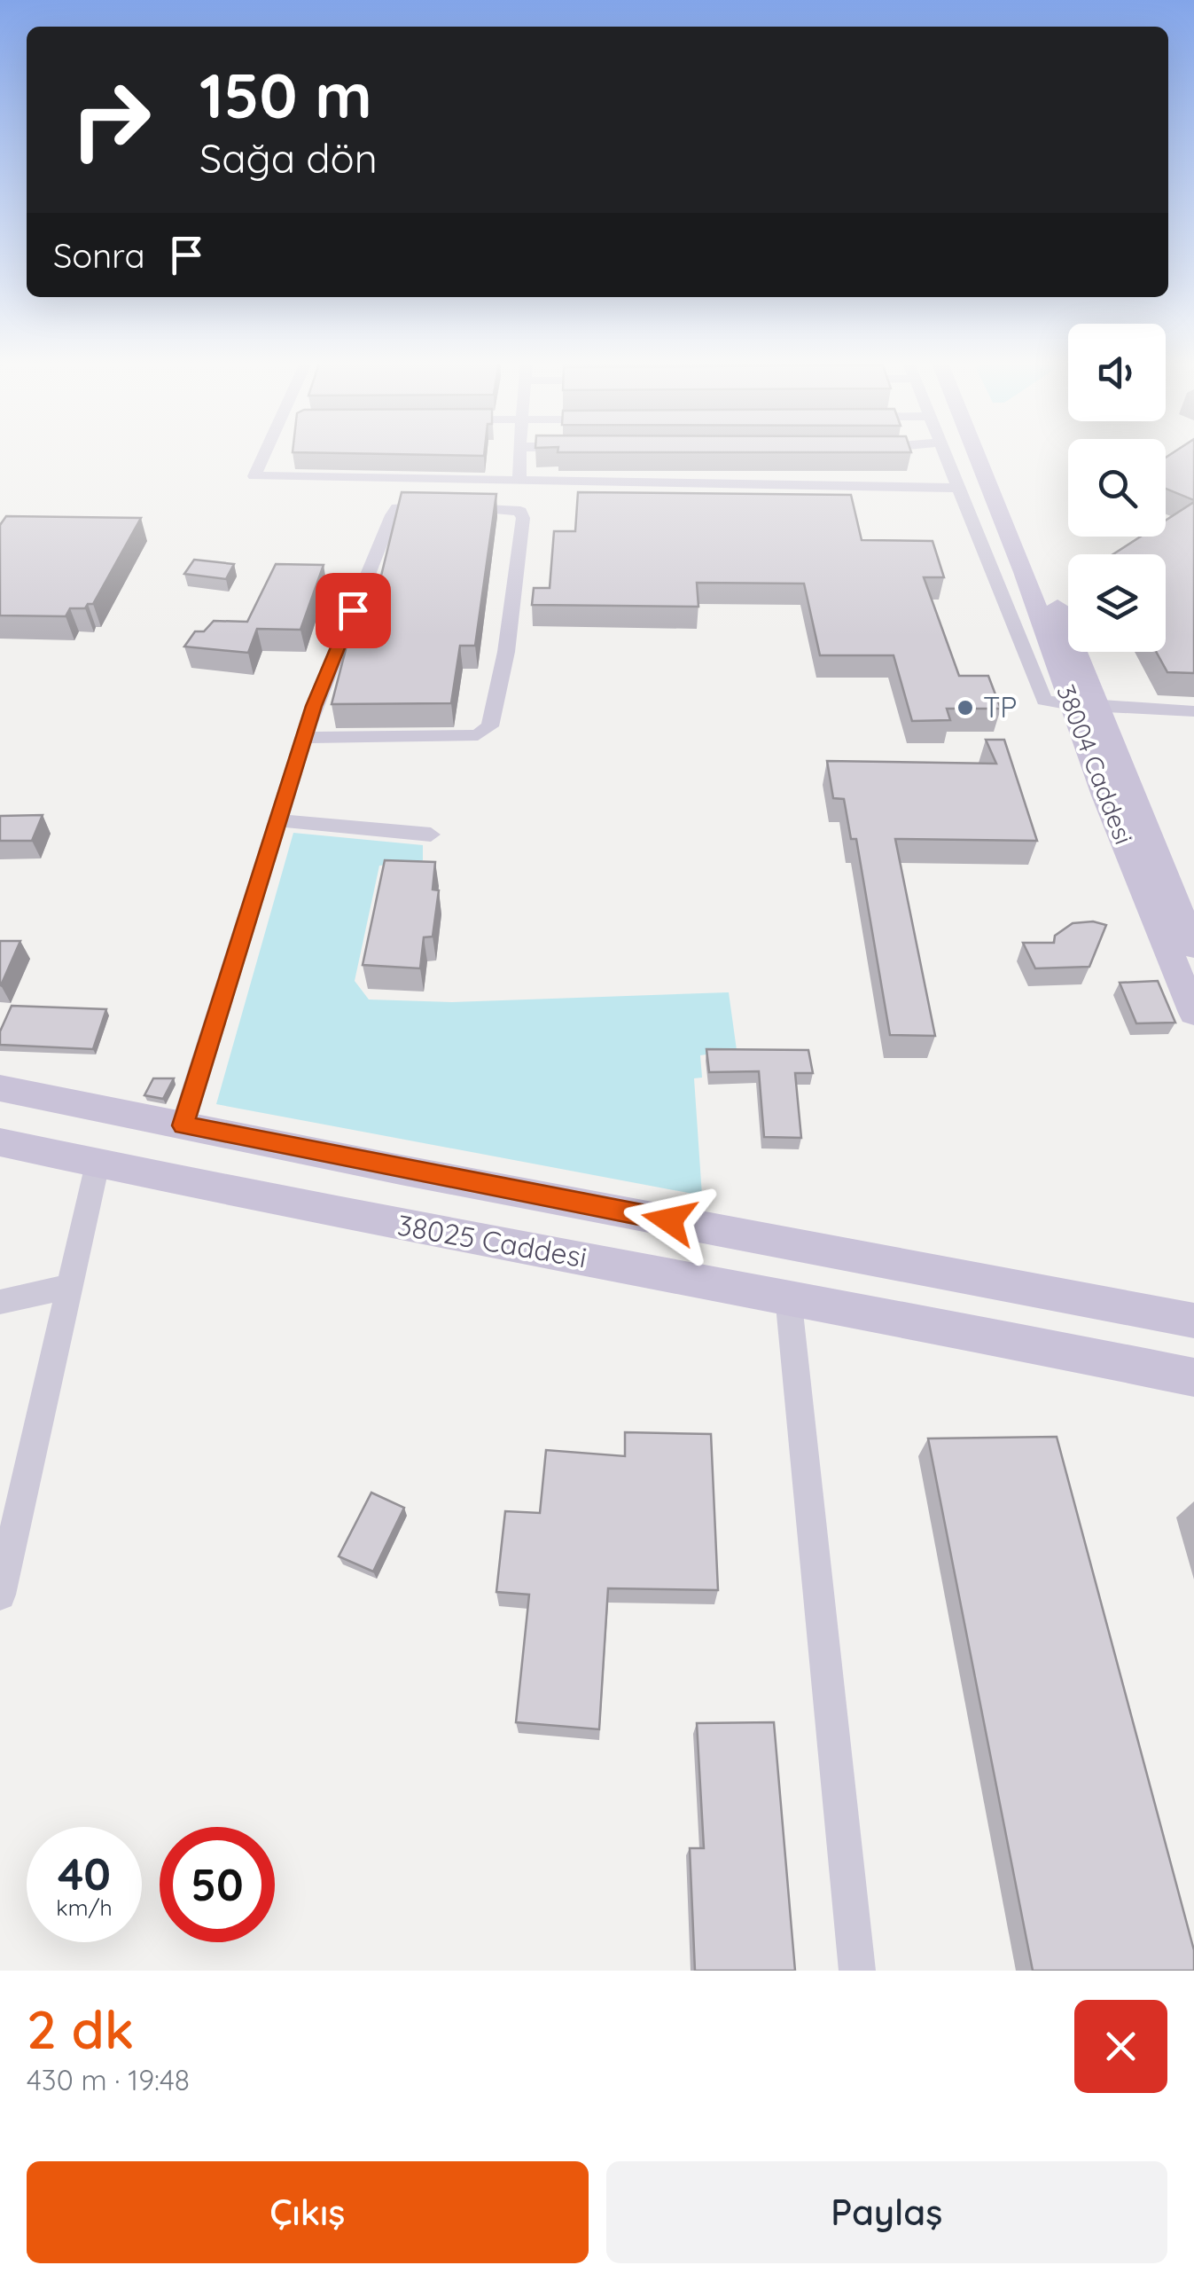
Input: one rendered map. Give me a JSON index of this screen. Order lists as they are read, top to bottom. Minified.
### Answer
{"streets":{"street":["38004 Caddesi","38025 Caddesi"]},"places":["TP"],"page":{"turn":["150 m","Sağa dön"],"then":"Sonra","speed":"40 km/h","limit":"50","heading":["2 dk","430 m · 19:48"],"buttons":["Çıkış","Paylaş"]}}
